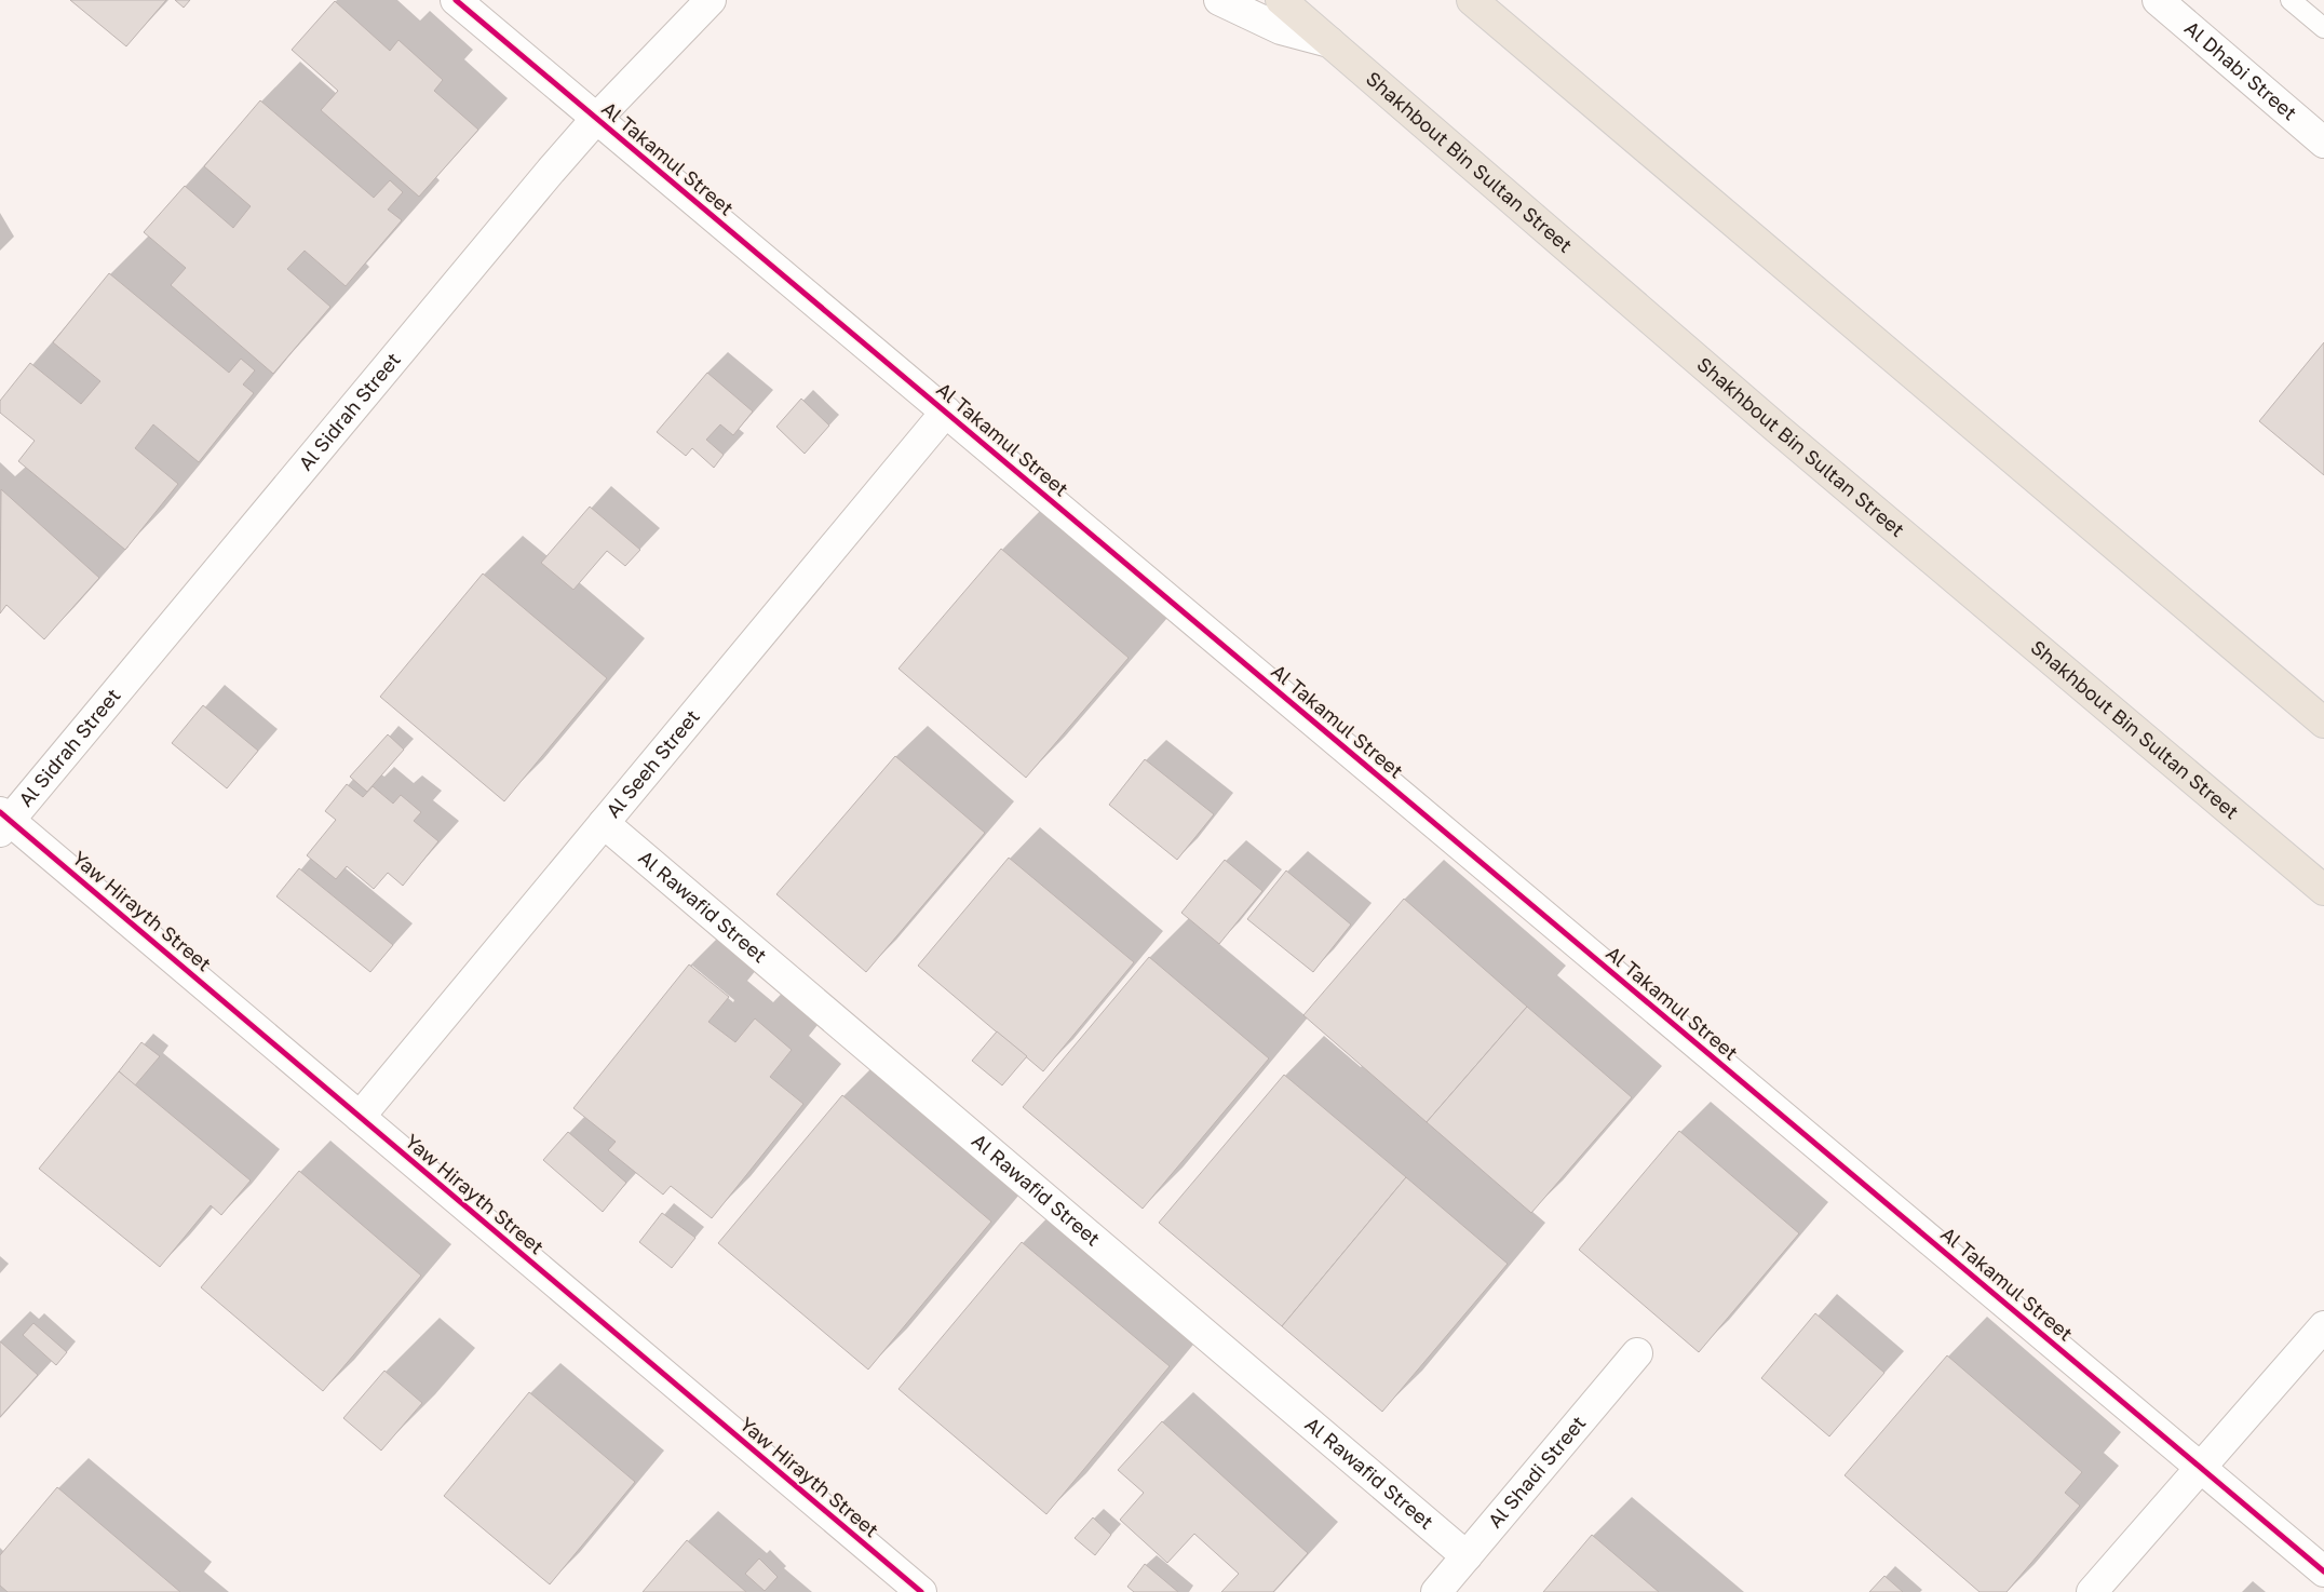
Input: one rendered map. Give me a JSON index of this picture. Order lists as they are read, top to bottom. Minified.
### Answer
{"streets":{"main road":["Shakhbout Bin Sultan Street"],"street":["Al Dhabi Street","Al Takamul Street","Al Sidrah Street","Al Seeh Street","Al Rawafid Street","Yaw Hirayth Street","Al Shadi Street"]},"crossings":[["Al Takamul Street","Al Sidrah Street"],["Al Takamul Street","Al Seeh Street"],["Al Sidrah Street","Yaw Hirayth Street"],["Al Seeh Street","Al Rawafid Street"],["Al Seeh Street","Yaw Hirayth Street"],["Al Rawafid Street","Al Shadi Street"]]}
